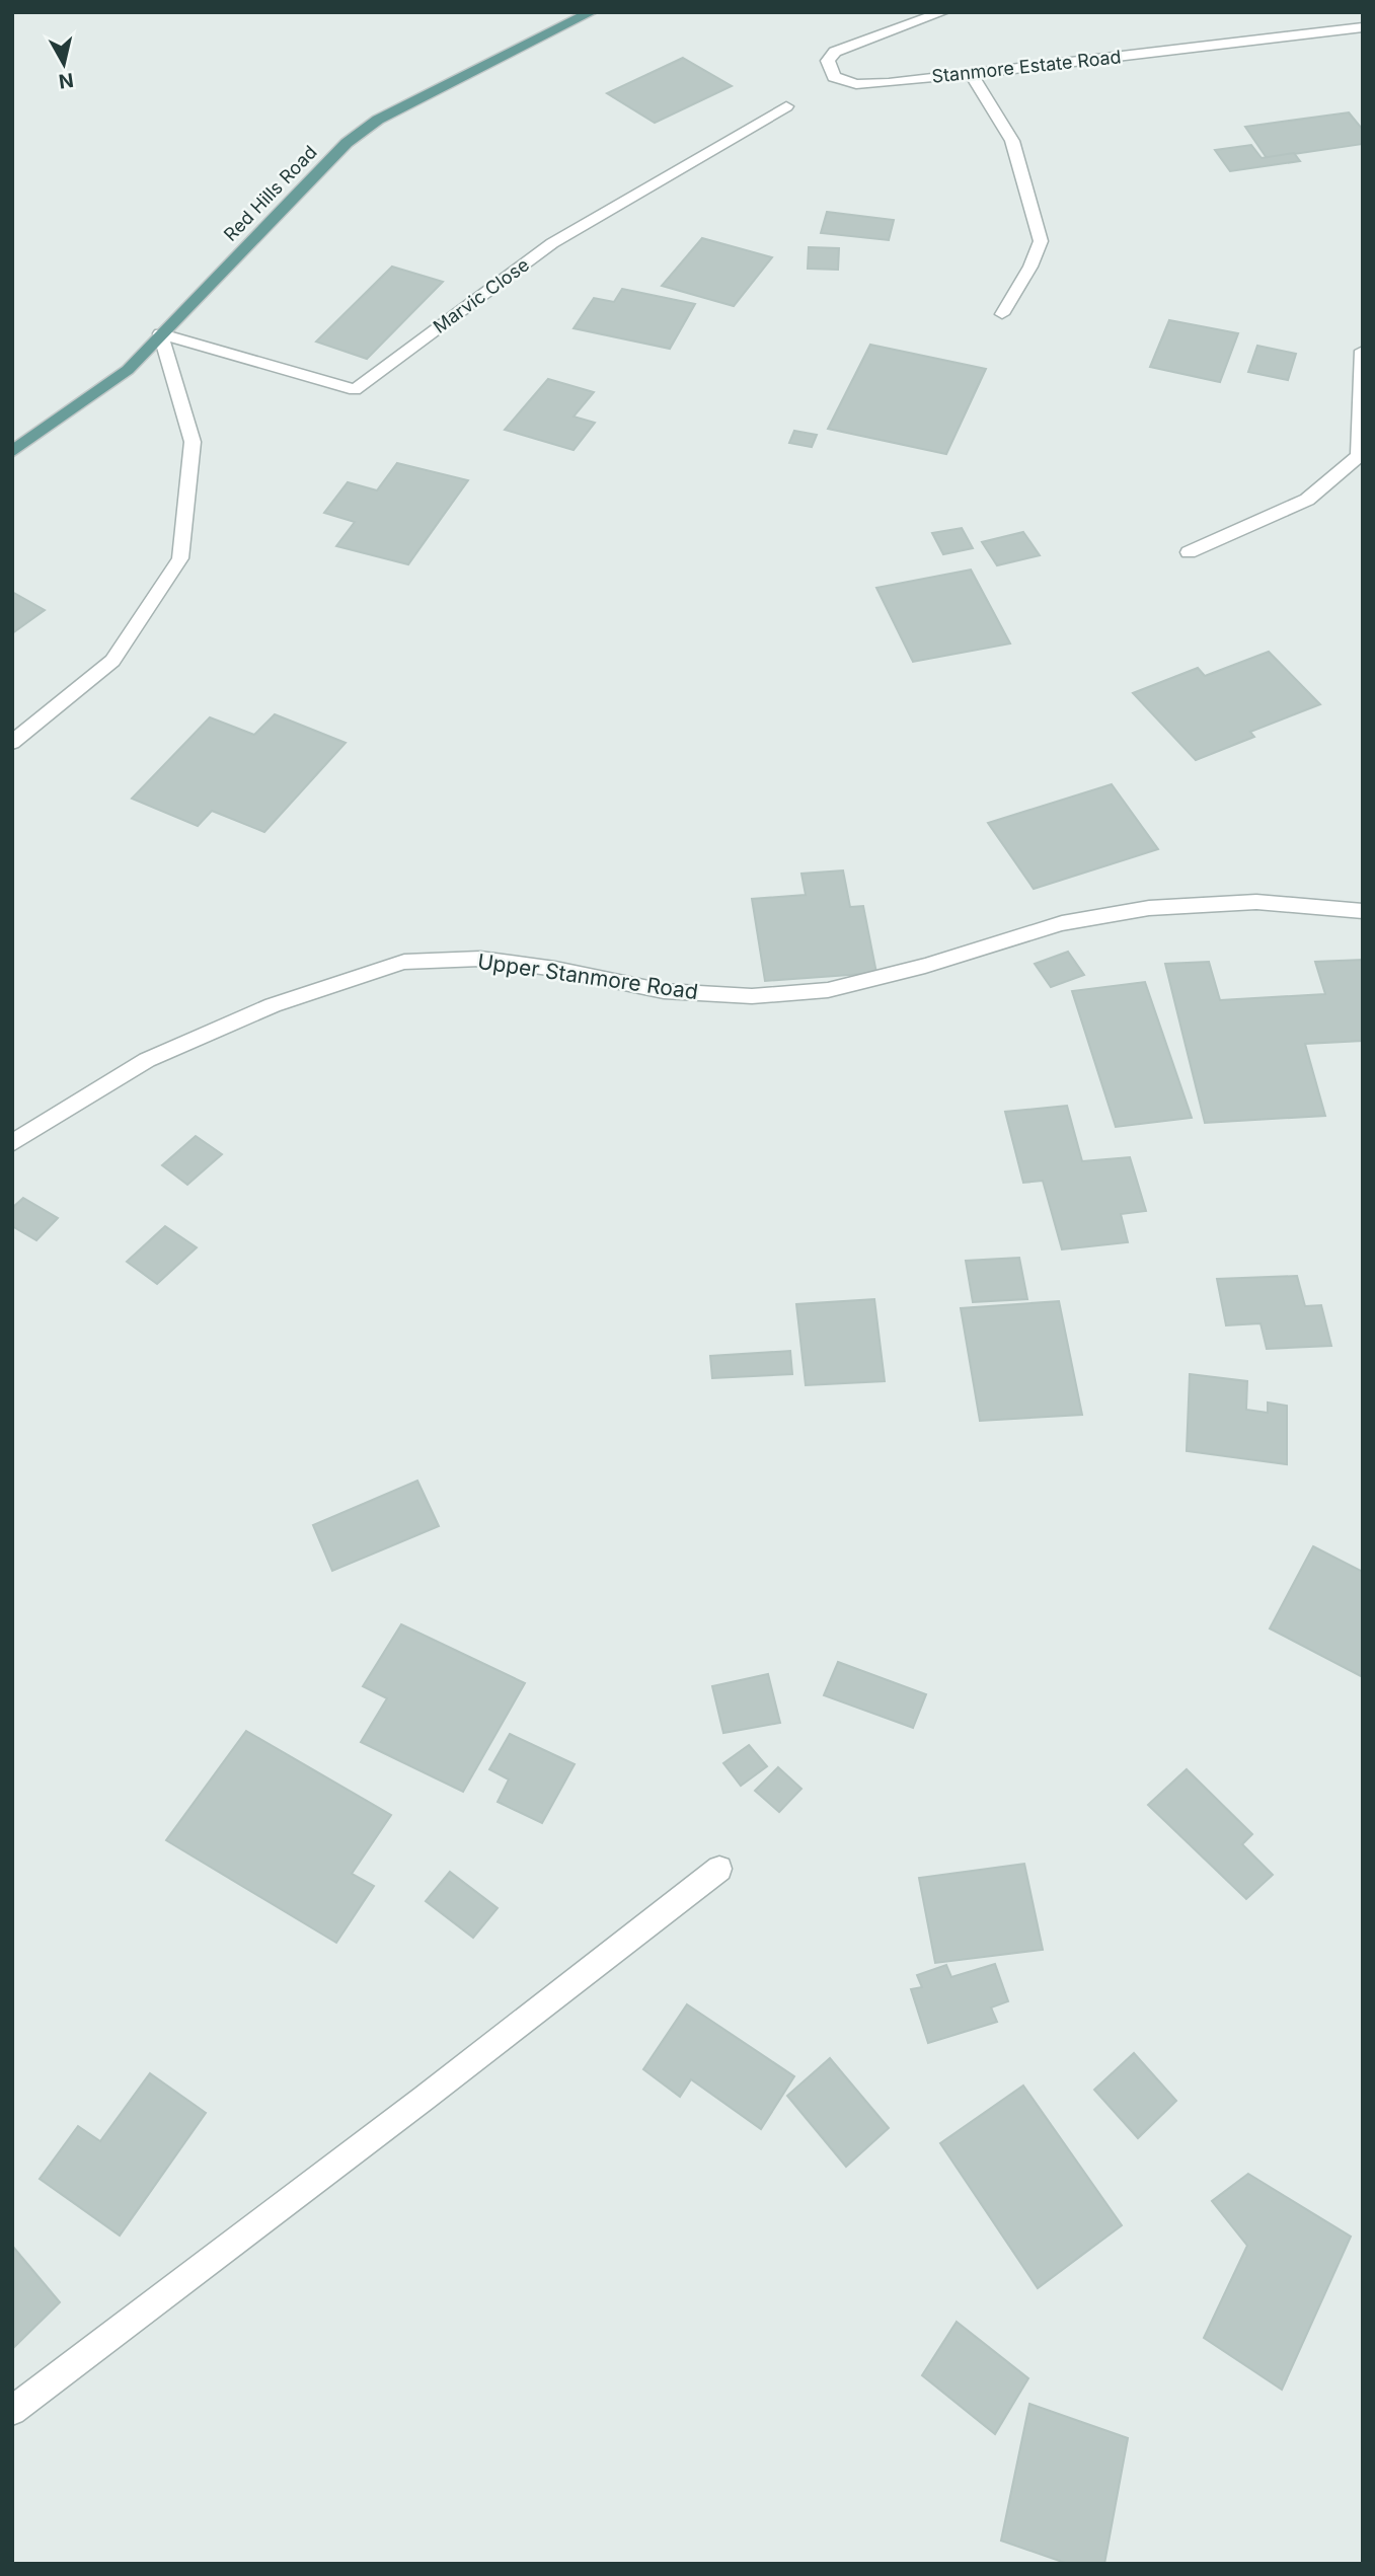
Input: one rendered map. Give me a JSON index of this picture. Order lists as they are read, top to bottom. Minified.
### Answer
{"streets":{"main road":["Red Hills Road"],"street":["Stanmore Estate Road","Marvic Close","Upper Stanmore Road"]},"crossings":[["Red Hills Road","Marvic Close"]],"north":"bottom"}
